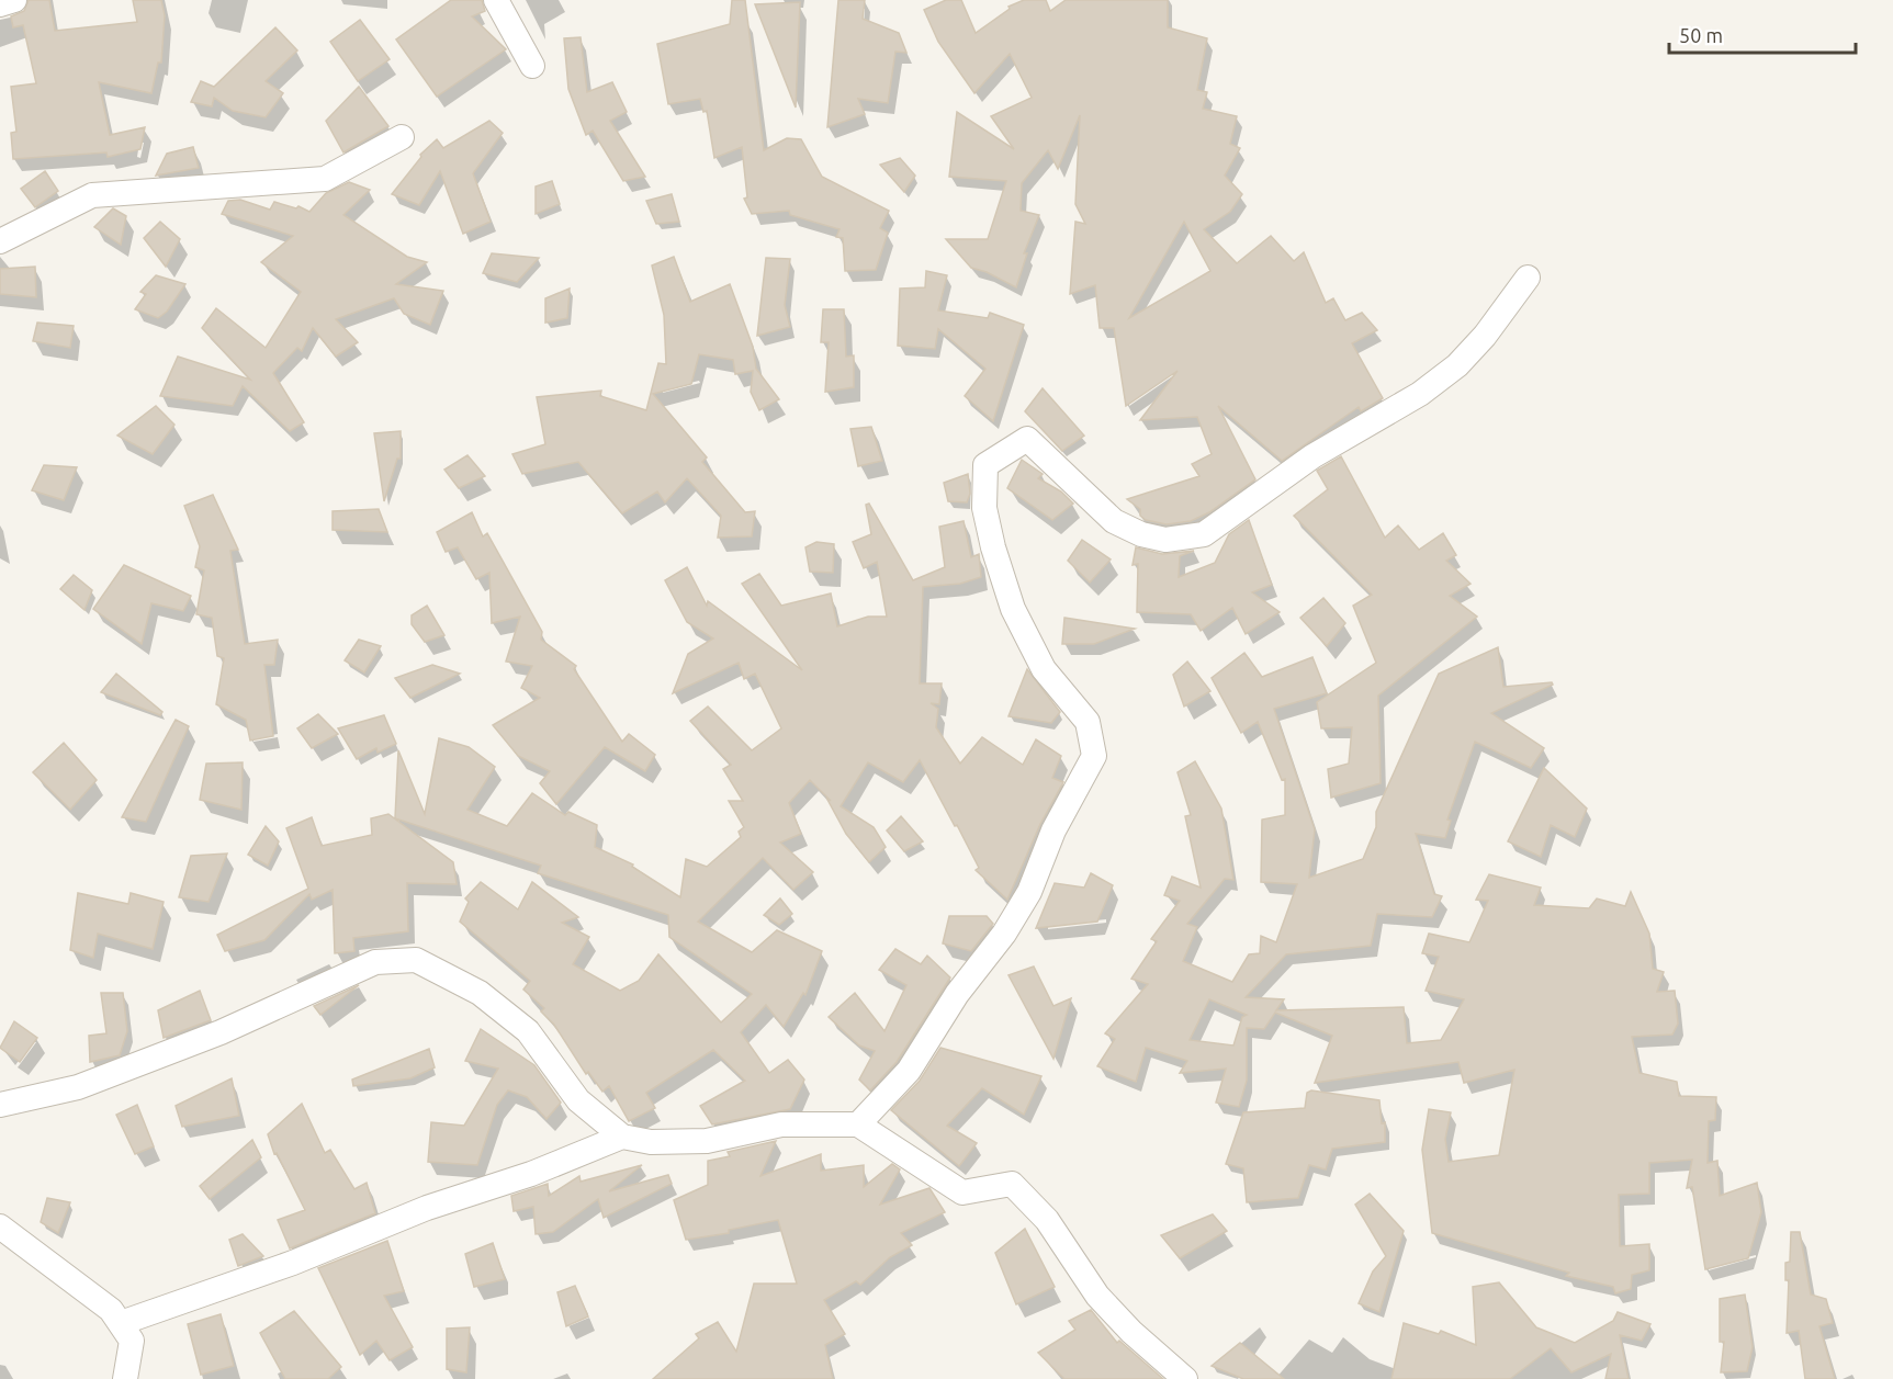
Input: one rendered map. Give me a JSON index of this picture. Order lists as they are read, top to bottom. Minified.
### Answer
{"scale_bar":"50 m"}
